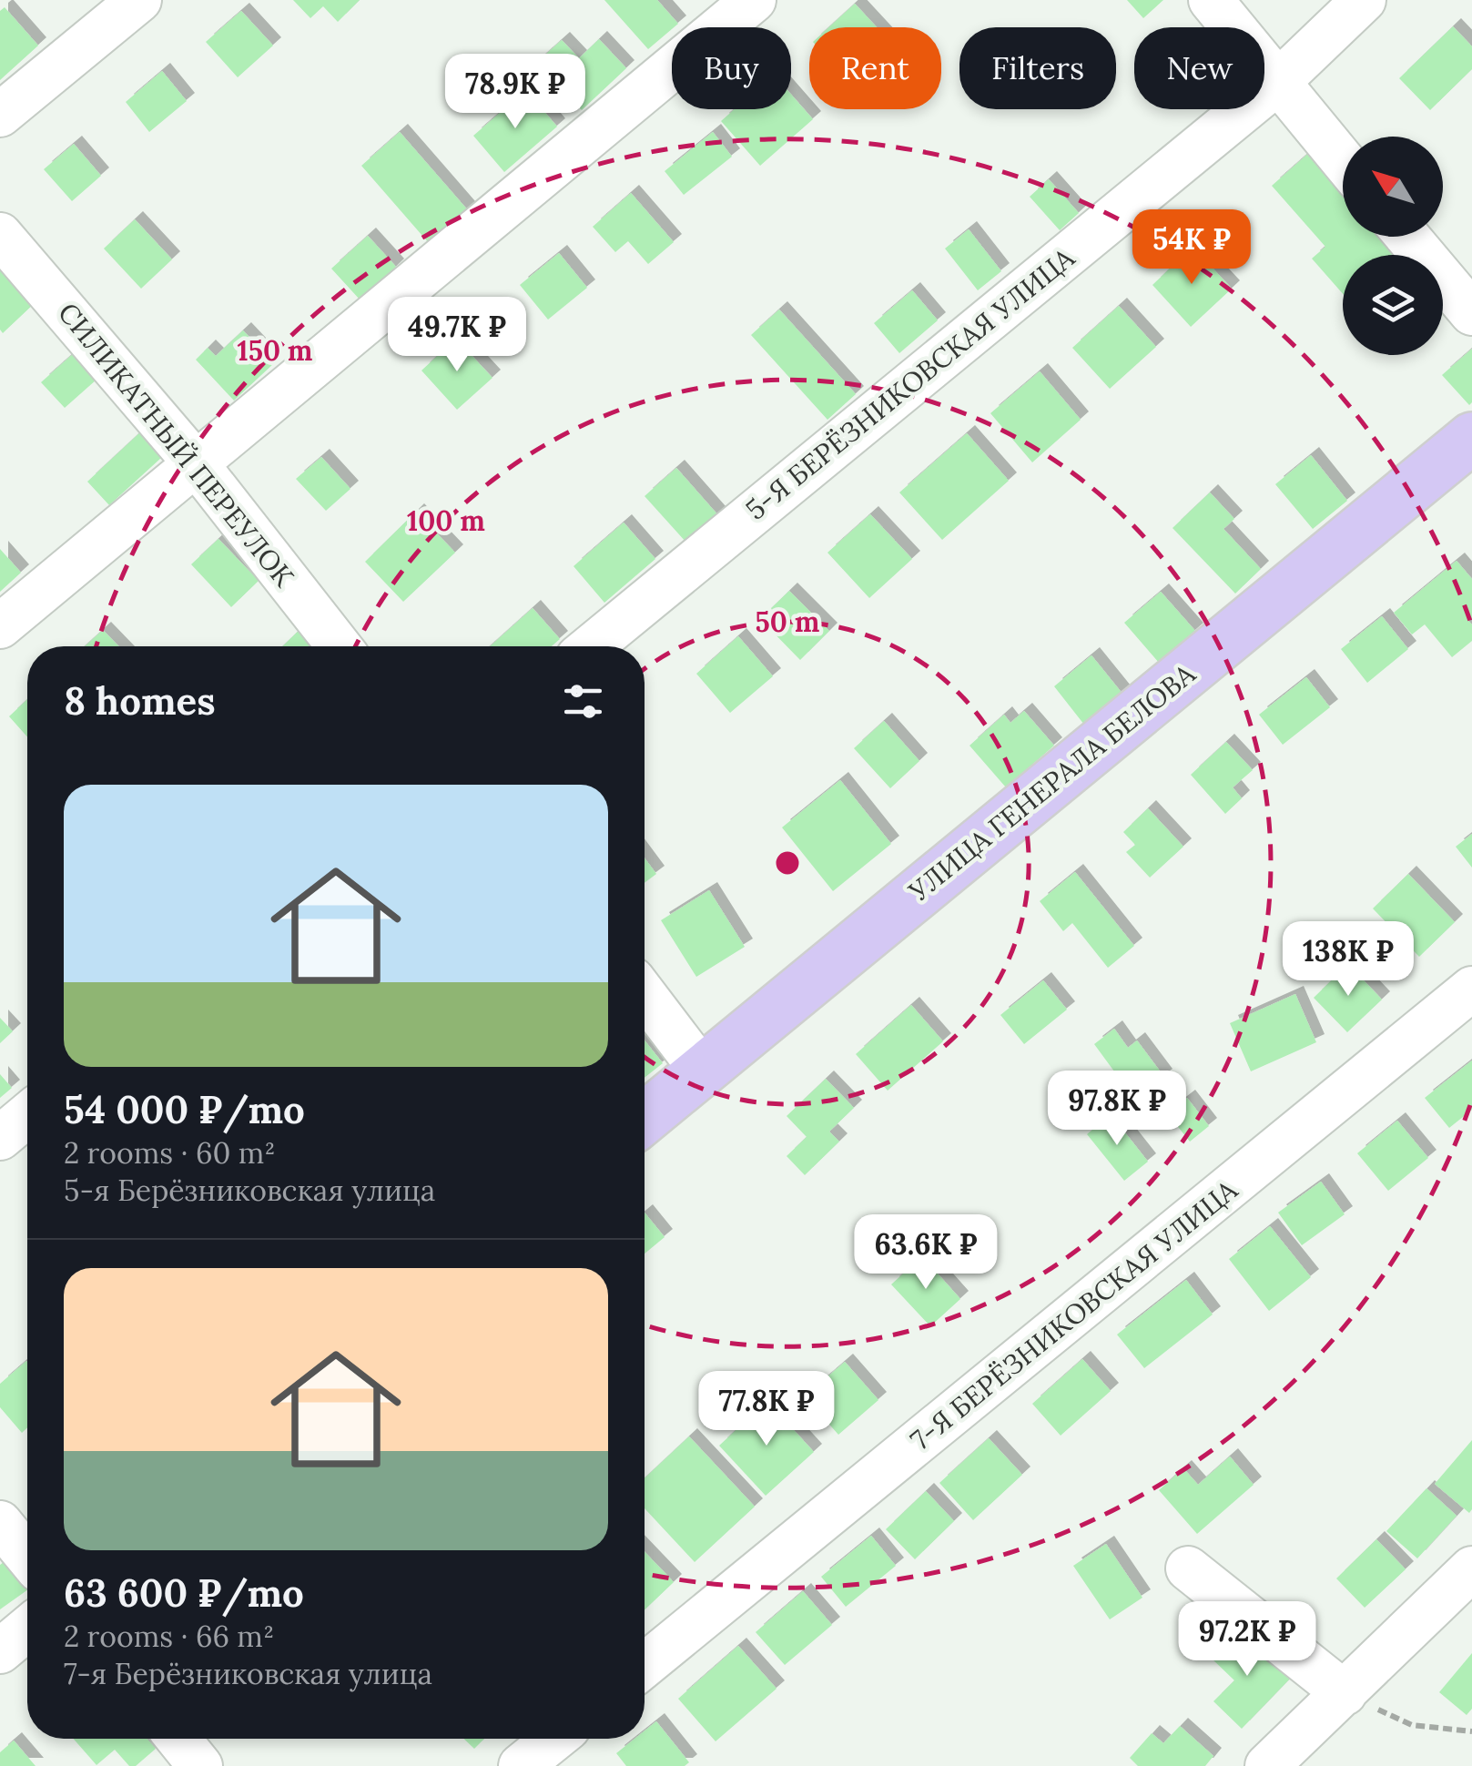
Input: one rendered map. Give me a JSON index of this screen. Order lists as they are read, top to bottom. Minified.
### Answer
{"streets":{"main road":["УЛИЦА ГЕНЕРАЛА БЕЛОВА"],"street":["5-Я БЕРЁЗНИКОВСКАЯ УЛИЦА","СИЛИКАТНЫЙ ПЕРЕУЛОК","7-Я БЕРЁЗНИКОВСКАЯ УЛИЦА"]},"north":"top left","page":{"chip":["Buy","Rent","Filters","New"],"price":["78.9K ₽","54K ₽","49.7K ₽","138K ₽","97.8K ₽","63.6K ₽","77.8K ₽","97.2K ₽"],"heading":"8 homes","list":[{"name":"54 000 ₽/mo","note":"2 rooms · 60 m² · 5-я Берёзниковская улица"},{"name":"63 600 ₽/mo","note":"2 rooms · 66 m² · 7-я Берёзниковская улица"}]},"rings":["150 m","100 m","50 m"]}
